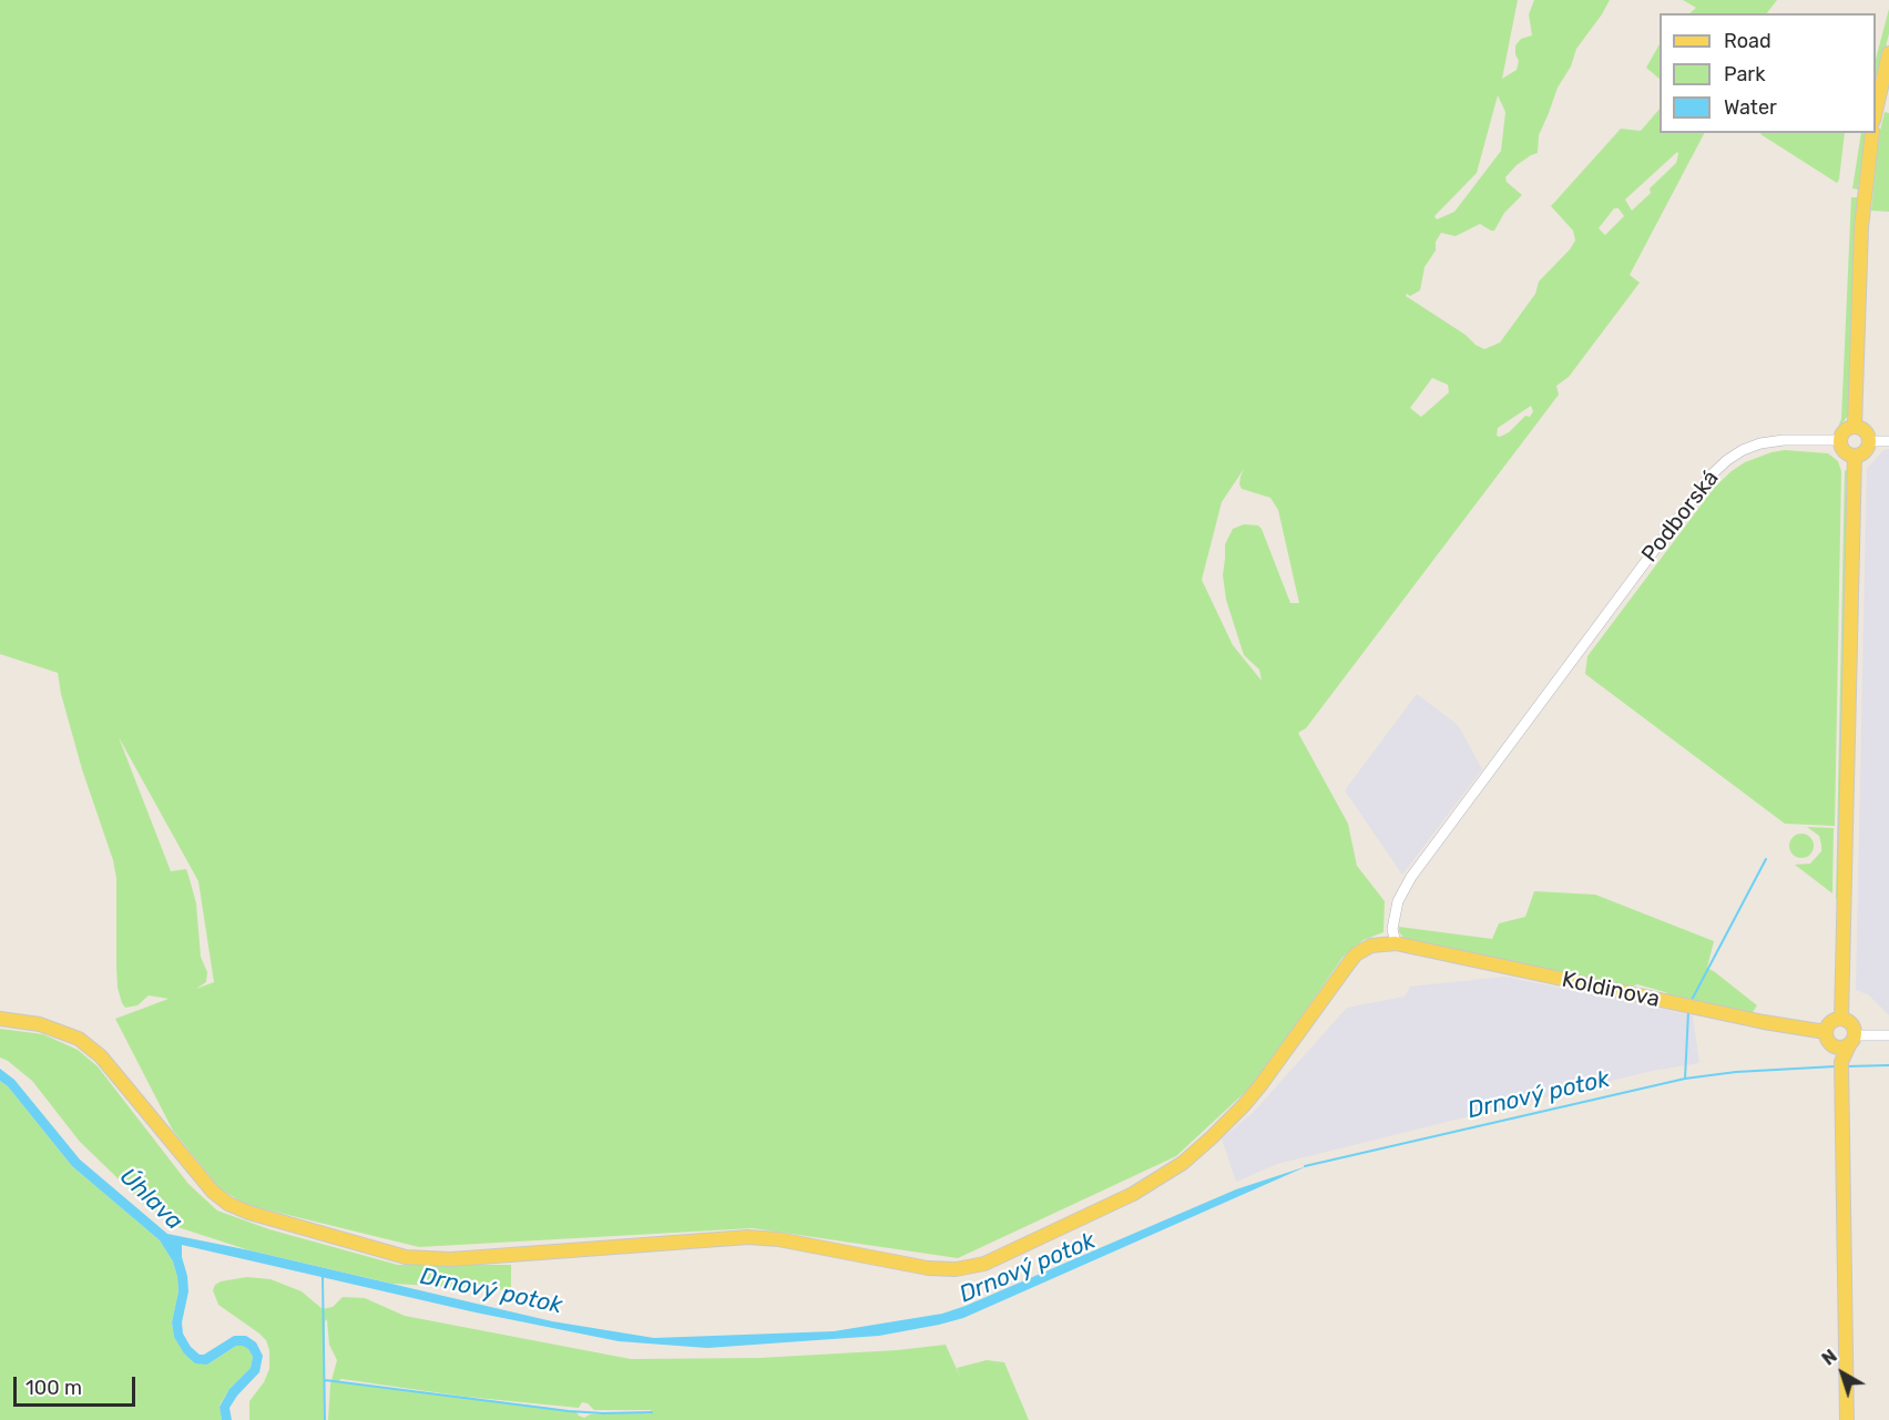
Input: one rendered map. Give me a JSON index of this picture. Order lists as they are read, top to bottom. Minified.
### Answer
{"streets":{"main road":["Koldinova"],"street":["Podborská"]},"crossings":[["Podborská","Koldinova"]],"water":["Drnový potok","Úhlava"],"legend":["Road","Park","Water"],"scale_bar":"100 m","north":"top left"}
